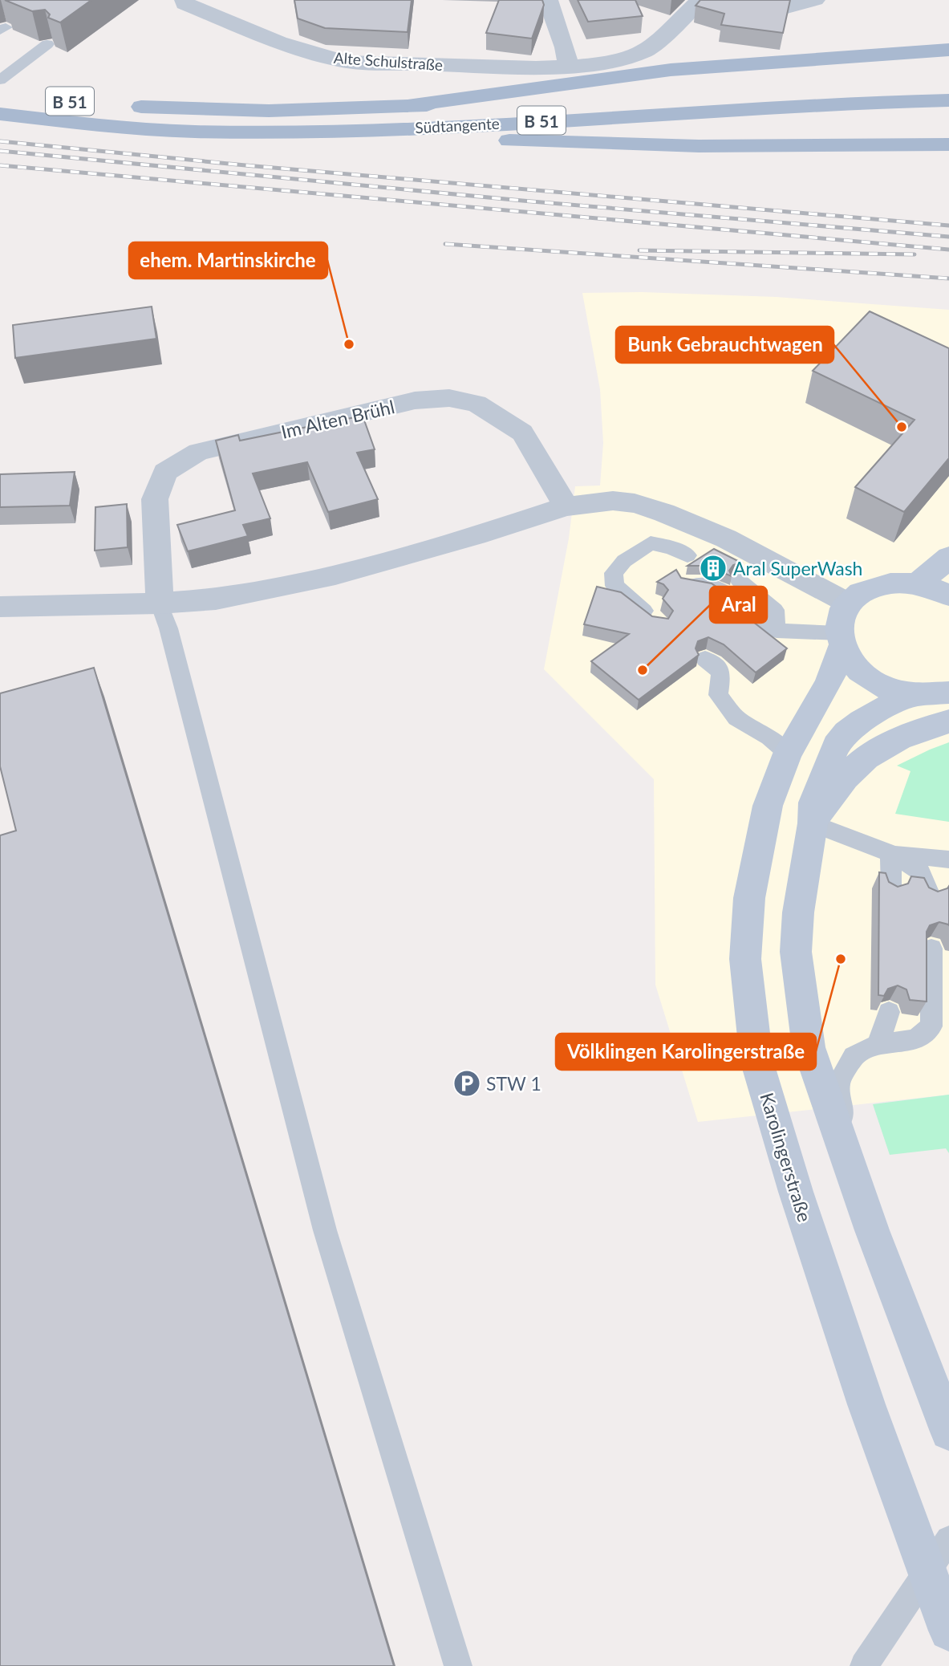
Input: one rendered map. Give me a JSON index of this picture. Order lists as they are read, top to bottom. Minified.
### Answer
{"streets":{"main road":["B 51","Südtangente","Karolingerstraße"],"street":["Alte Schulstraße","Im Alten Brühl"]},"places":{"other":["ehem. Martinskirche","Bunk Gebrauchtwagen","Aral","Völklingen Karolingerstraße"],"building":["Aral SuperWash"],"parking":["STW 1"]}}
